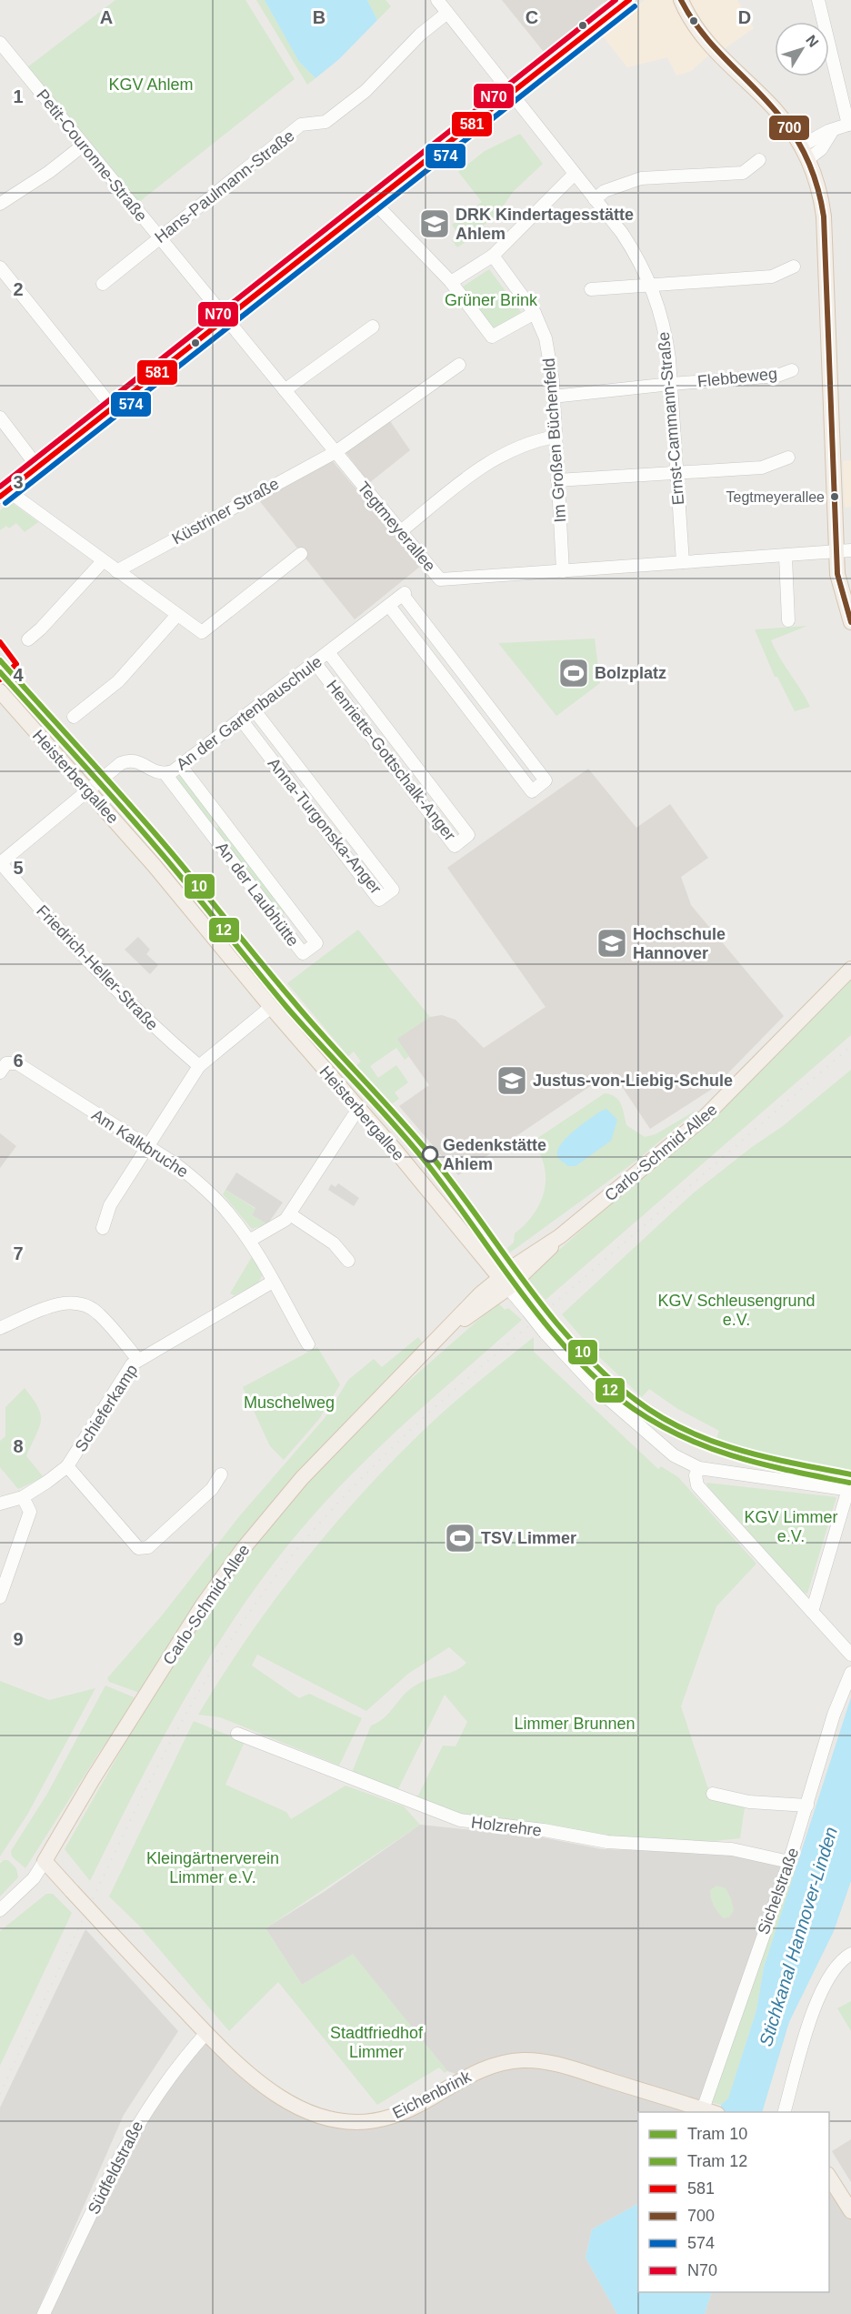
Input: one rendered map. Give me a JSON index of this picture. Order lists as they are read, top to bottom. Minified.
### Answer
{"streets":{"main road":["Heisterbergallee","Carlo-Schmid-Allee","Eichenbrink"],"street":["Petit-Couronne-Straße","Hans-Paulmann-Straße","Flebbeweg","Ernst-Cammann-Straße","Im Großen Büchenfeld","Küstriner Straße","Tegtmeyerallee","An der Gartenbauschule","Henriette-Gottschalk-Anger","Anna-Turgonska-Anger","An der Laubhütte","Friedrich-Heller-Straße","Am Kalkbruche","Schieferkamp","Holzrehre","Sichelstraße","Südfeldstraße"]},"crossings":[["Petit-Couronne-Straße","Hans-Paulmann-Straße"],["Petit-Couronne-Straße","Tegtmeyerallee"],["Hans-Paulmann-Straße","Ernst-Cammann-Straße"],["Flebbeweg","Ernst-Cammann-Straße"],["Flebbeweg","Im Großen Büchenfeld"],["Ernst-Cammann-Straße","Tegtmeyerallee"],["Im Großen Büchenfeld","Tegtmeyerallee"],["Küstriner Straße","Tegtmeyerallee"],["An der Gartenbauschule","Henriette-Gottschalk-Anger"],["An der Gartenbauschule","Heisterbergallee"],["An der Gartenbauschule","Anna-Turgonska-Anger"],["An der Gartenbauschule","An der Laubhütte"],["Heisterbergallee","Carlo-Schmid-Allee"],["Am Kalkbruche","Schieferkamp"],["Carlo-Schmid-Allee","Eichenbrink"],["Holzrehre","Sichelstraße"],["Sichelstraße","Eichenbrink"],["Eichenbrink","Südfeldstraße"]],"water":["Stichkanal Hannover-Linden"],"parks":["KGV Ahlem","Grüner Brink","KGV Schleusengrund e.V.","Muschelweg","KGV Limmer e.V.","Limmer Brunnen","Kleingärtnerverein Limmer e.V.","Stadtfriedhof Limmer"],"places":{"school or university":["DRK Kindertagesstätte Ahlem","Hochschule Hannover","Justus-von-Liebig-Schule"],"other":["Tegtmeyerallee","Gedenkstätte Ahlem"],"sports":["Bolzplatz","TSV Limmer"]},"lines":["transit line 581","transit line 700","transit line N70","transit line 574","tram line 10","tram line 12"],"legend":["Tram 10","Tram 12","581","700","574","N70"],"north":"top right","grid":{"columns":["A","B","C","D"],"rows":["1","2","3","4","5","6","7","8","9"]}}
